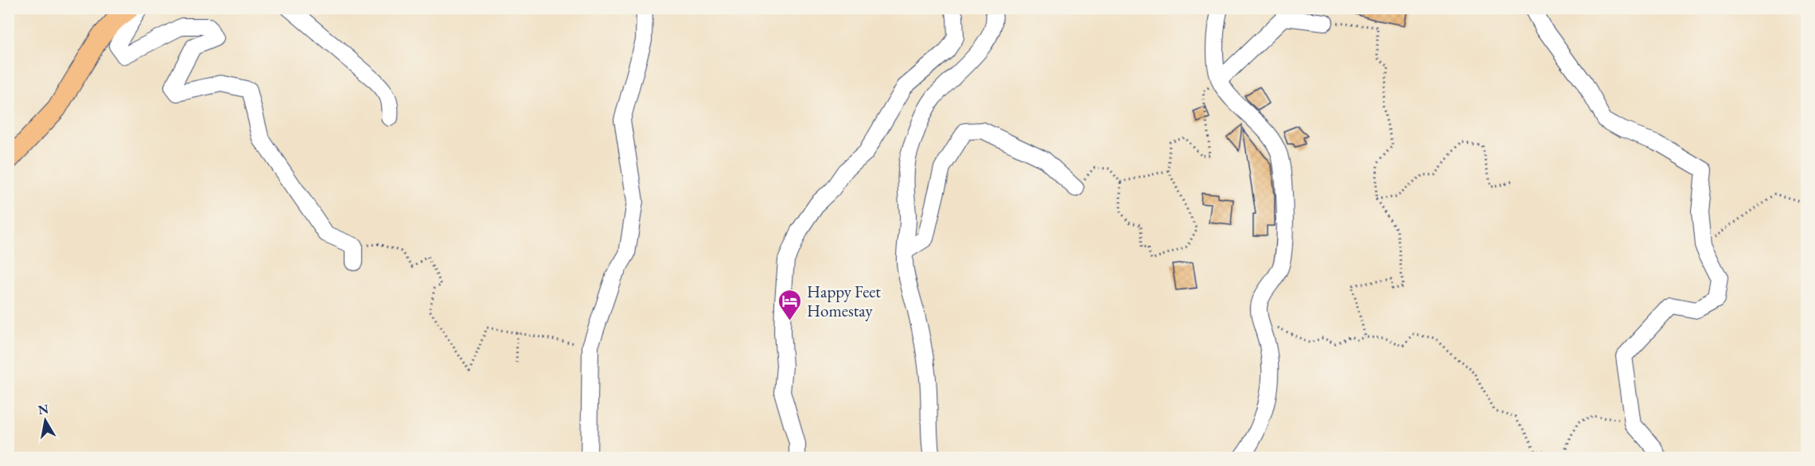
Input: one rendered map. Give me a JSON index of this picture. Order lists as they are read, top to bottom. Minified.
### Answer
{"places":{"hotel":["Happy Feet Homestay"]},"north":"top"}
